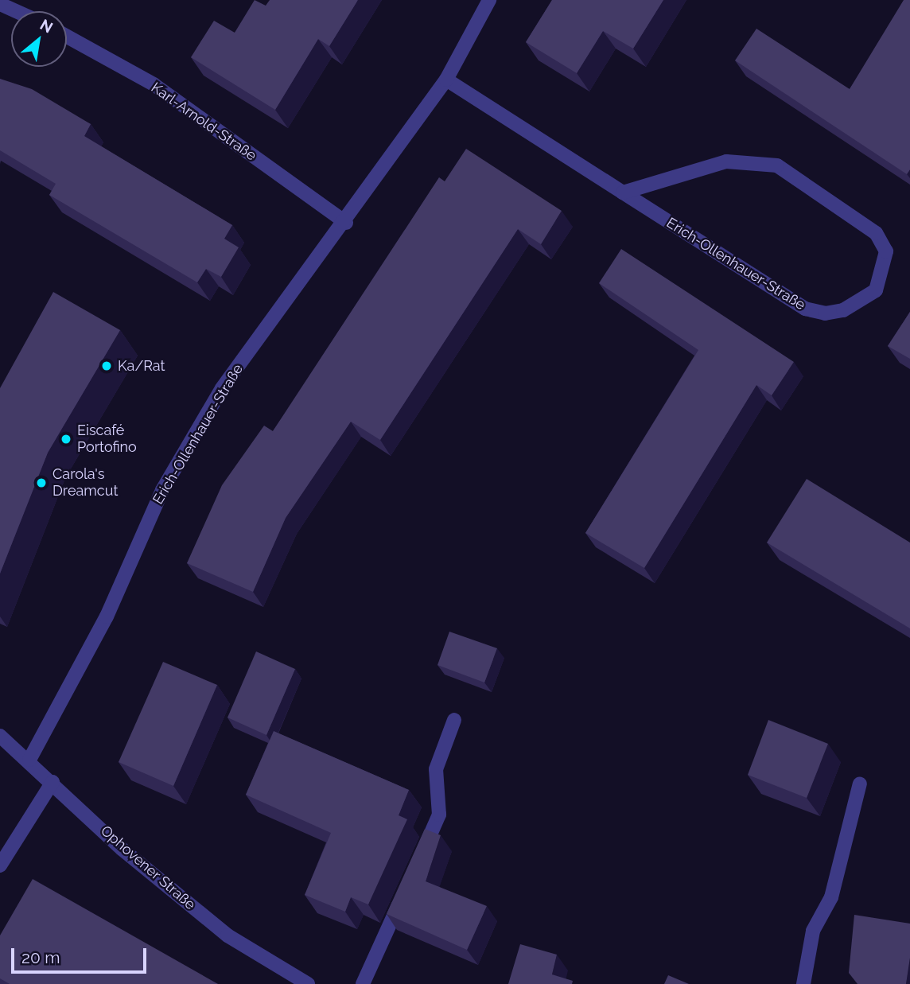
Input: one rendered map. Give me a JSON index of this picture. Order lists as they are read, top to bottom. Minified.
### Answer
{"streets":{"street":["Karl-Arnold-Straße","Erich-Ollenhauer-Straße","Ophovener Straße"]},"crossings":[["Karl-Arnold-Straße","Erich-Ollenhauer-Straße"],["Erich-Ollenhauer-Straße","Ophovener Straße"]],"places":["Ka/Rat","Eiscafé Portofino","Carola's Dreamcut"],"scale_bar":"20 m","north":"top right"}
